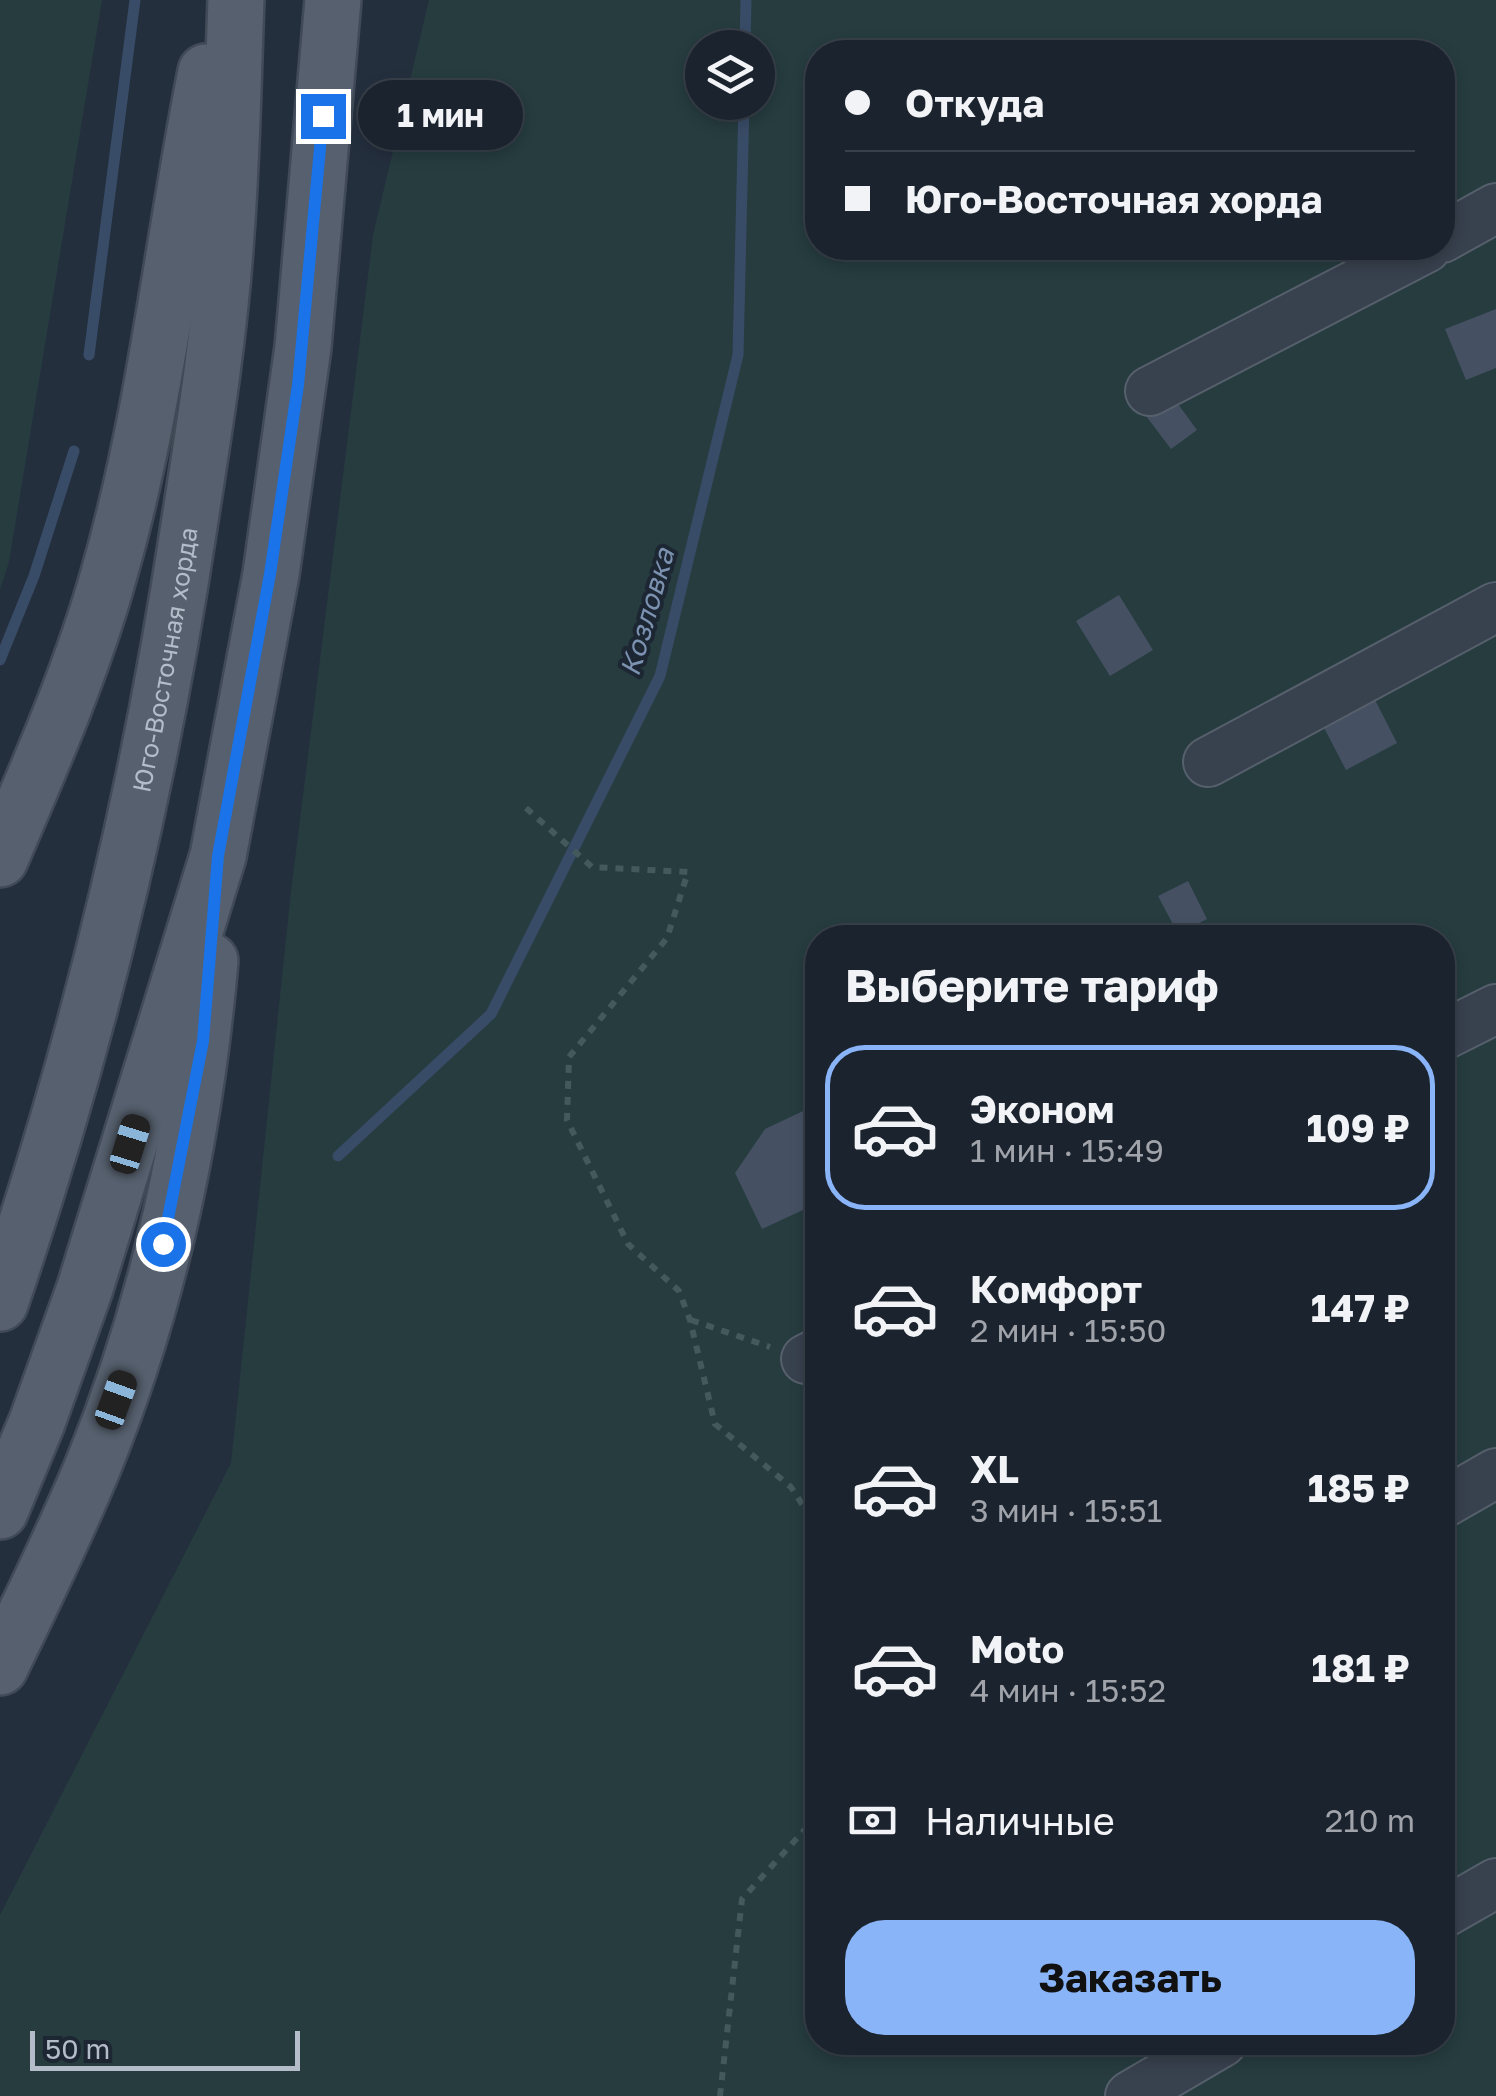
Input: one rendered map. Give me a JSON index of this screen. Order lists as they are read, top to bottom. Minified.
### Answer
{"streets":{"main road":["Юго-Восточная хорда"]},"water":["Козловка"],"scale_bar":"50 m","page":{"banner":["Откуда","Юго-Восточная хорда"],"bubble":"1 мин","heading":"Выберите тариф","list":[{"name":"Эконом","note":"1 мин · 15:49","value":"109 ₽"},{"name":"Комфорт","note":"2 мин · 15:50","value":"147 ₽"},{"name":"XL","note":"3 мин · 15:51","value":"185 ₽"},{"name":"Moto","note":"4 мин · 15:52","value":"181 ₽"}],"pay":["Наличные","210 m"],"buttons":"Заказать","scale":"50 m"}}
